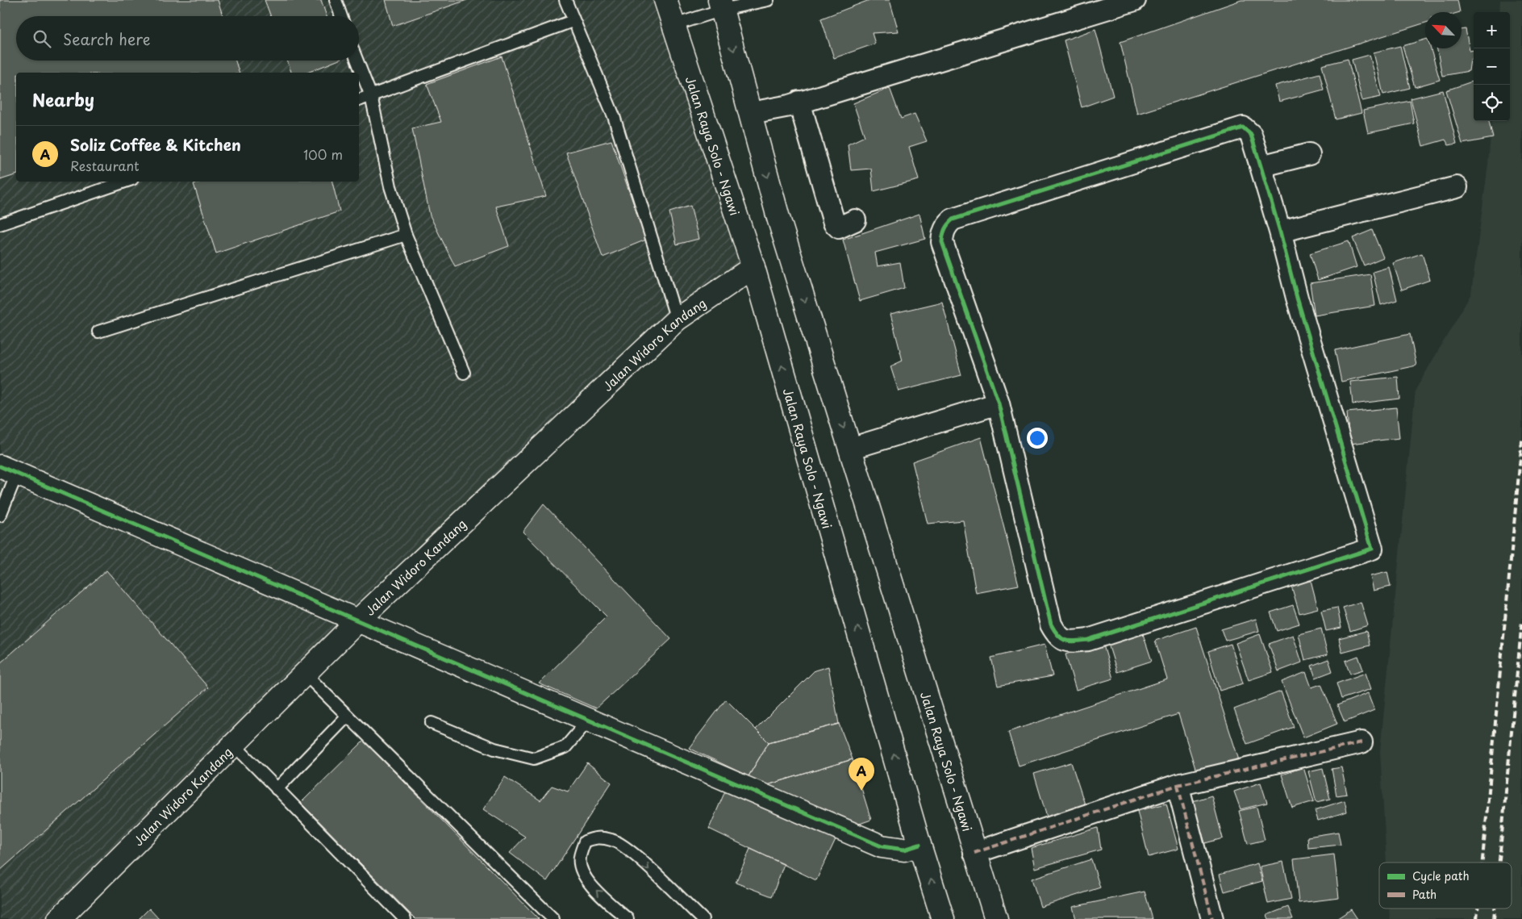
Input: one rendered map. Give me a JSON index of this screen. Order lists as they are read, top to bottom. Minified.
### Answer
{"streets":{"main road":["Jalan Raya Solo - Ngawi","Jalan Widoro Kandang"]},"crossings":[["Jalan Raya Solo - Ngawi","Jalan Widoro Kandang"]],"legend":["Cycle path","Path"],"north":"top left","page":{"map_buttons":["+","−"],"search":"Search here","heading":"Nearby","list":[{"mark":"A","name":"Soliz Coffee & Kitchen","note":"Restaurant","value":"100 m"}],"pins":"A"}}
